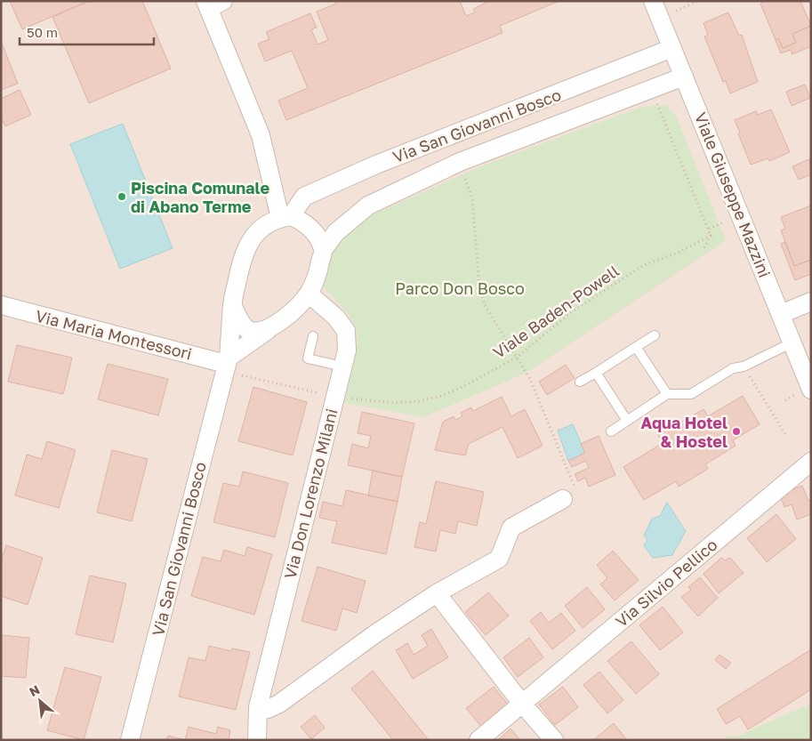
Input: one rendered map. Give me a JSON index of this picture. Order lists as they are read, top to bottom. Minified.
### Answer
{"streets":{"street":["Via San Giovanni Bosco","Viale Giuseppe Mazzini","Via Maria Montessori","Via Don Lorenzo Milani","Via Silvio Pellico"],"path":["Viale Baden-Powell"]},"crossings":[["Via San Giovanni Bosco","Viale Giuseppe Mazzini"],["Via San Giovanni Bosco","Via Maria Montessori"],["Via San Giovanni Bosco","Via Don Lorenzo Milani"]],"parks":["Parco Don Bosco"],"places":["Piscina Comunale di Abano Terme","Aqua Hotel & Hostel"],"scale_bar":"50 m","north":"top left"}
